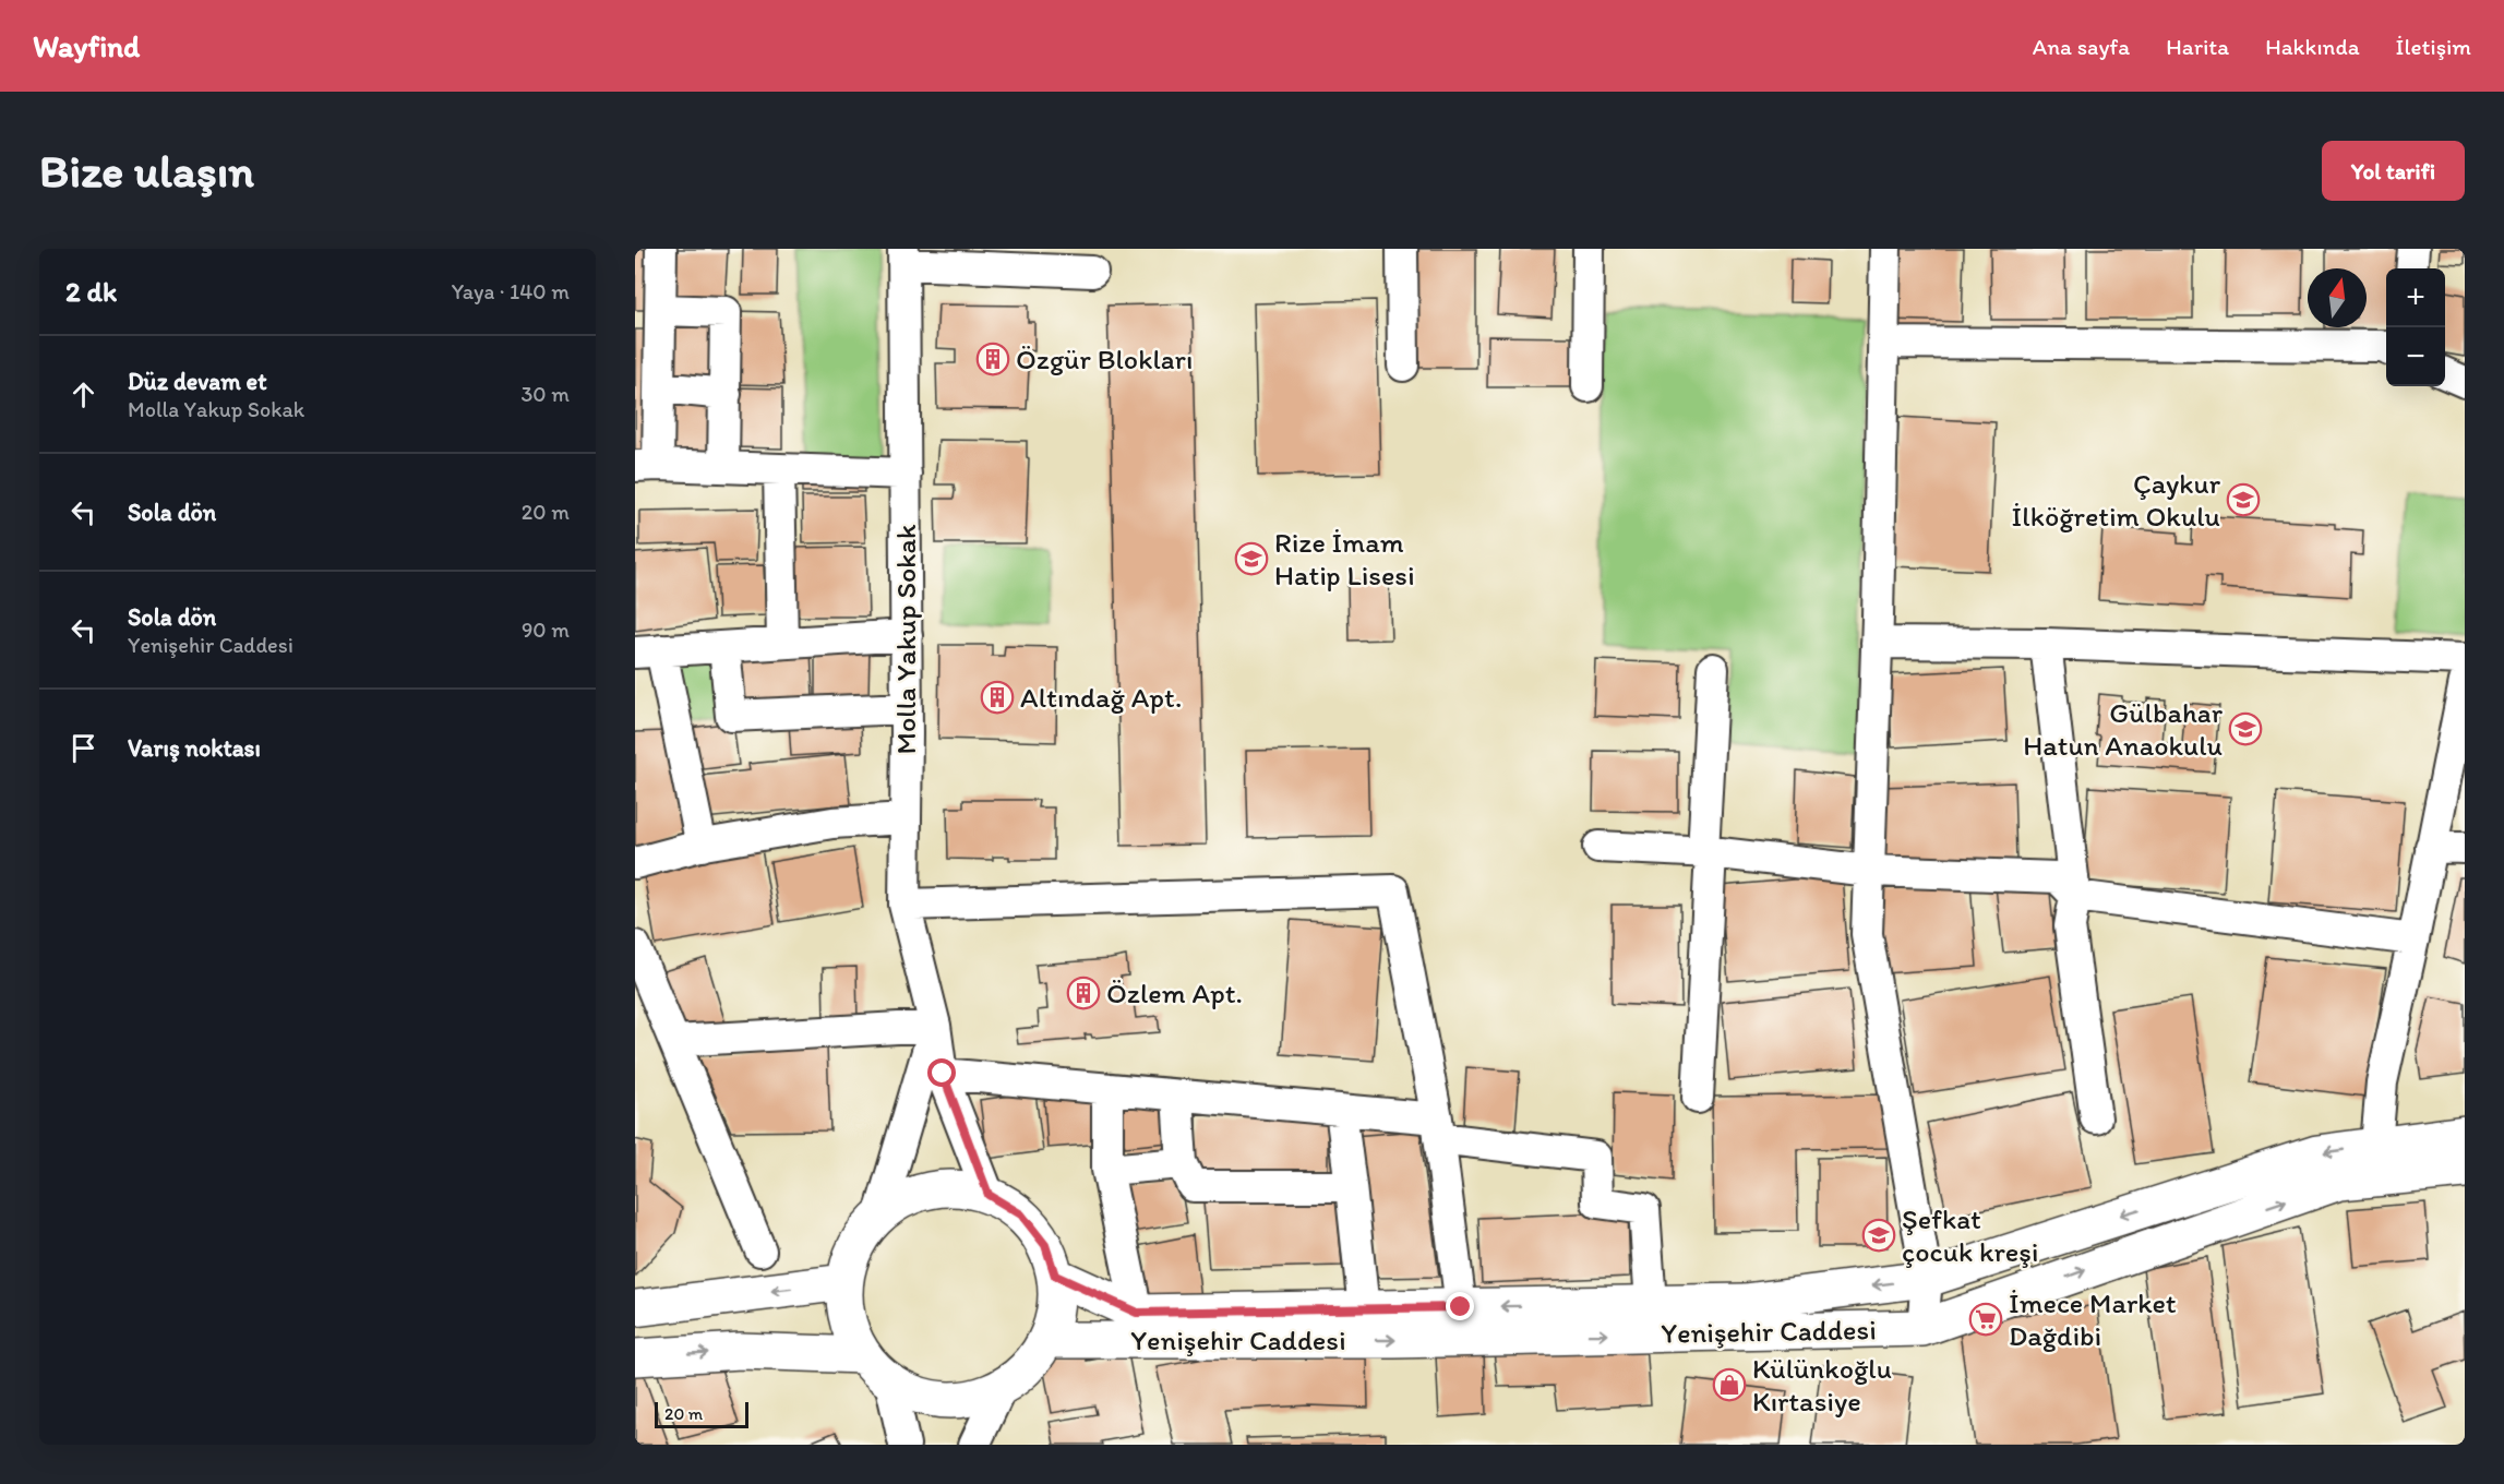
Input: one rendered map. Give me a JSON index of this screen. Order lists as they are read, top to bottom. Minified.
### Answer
{"streets":{"main road":["Yenişehir Caddesi"],"street":["Molla Yakup Sokak"]},"crossings":[["Molla Yakup Sokak","Yenişehir Caddesi"]],"places":{"building":["Özgür Blokları","Altındağ Apt.","Özlem Apt."],"school or university":["Çaykur İlköğretim Okulu","Rize İmam Hatip Lisesi","Gülbahar Hatun Anaokulu","Şefkat çocuk kreşi"],"supermarket":["İmece Market Dağdibi"],"shop":["Külünkoğlu Kırtasiye"]},"scale_bar":"20 m","north":"top","page":{"header":"Wayfind","nav":["Ana sayfa","Harita","Hakkında","İletişim"],"buttons":"Yol tarifi","title":"Bize ulaşın","heading":["2 dk","Yaya · 140 m"],"map_buttons":["+","−"],"list":[["Düz devam et","Molla Yakup Sokak","30 m"],["Sola dön","20 m"],["Sola dön","Yenişehir Caddesi","90 m"],"Varış noktası"],"scale":"20 m"}}
